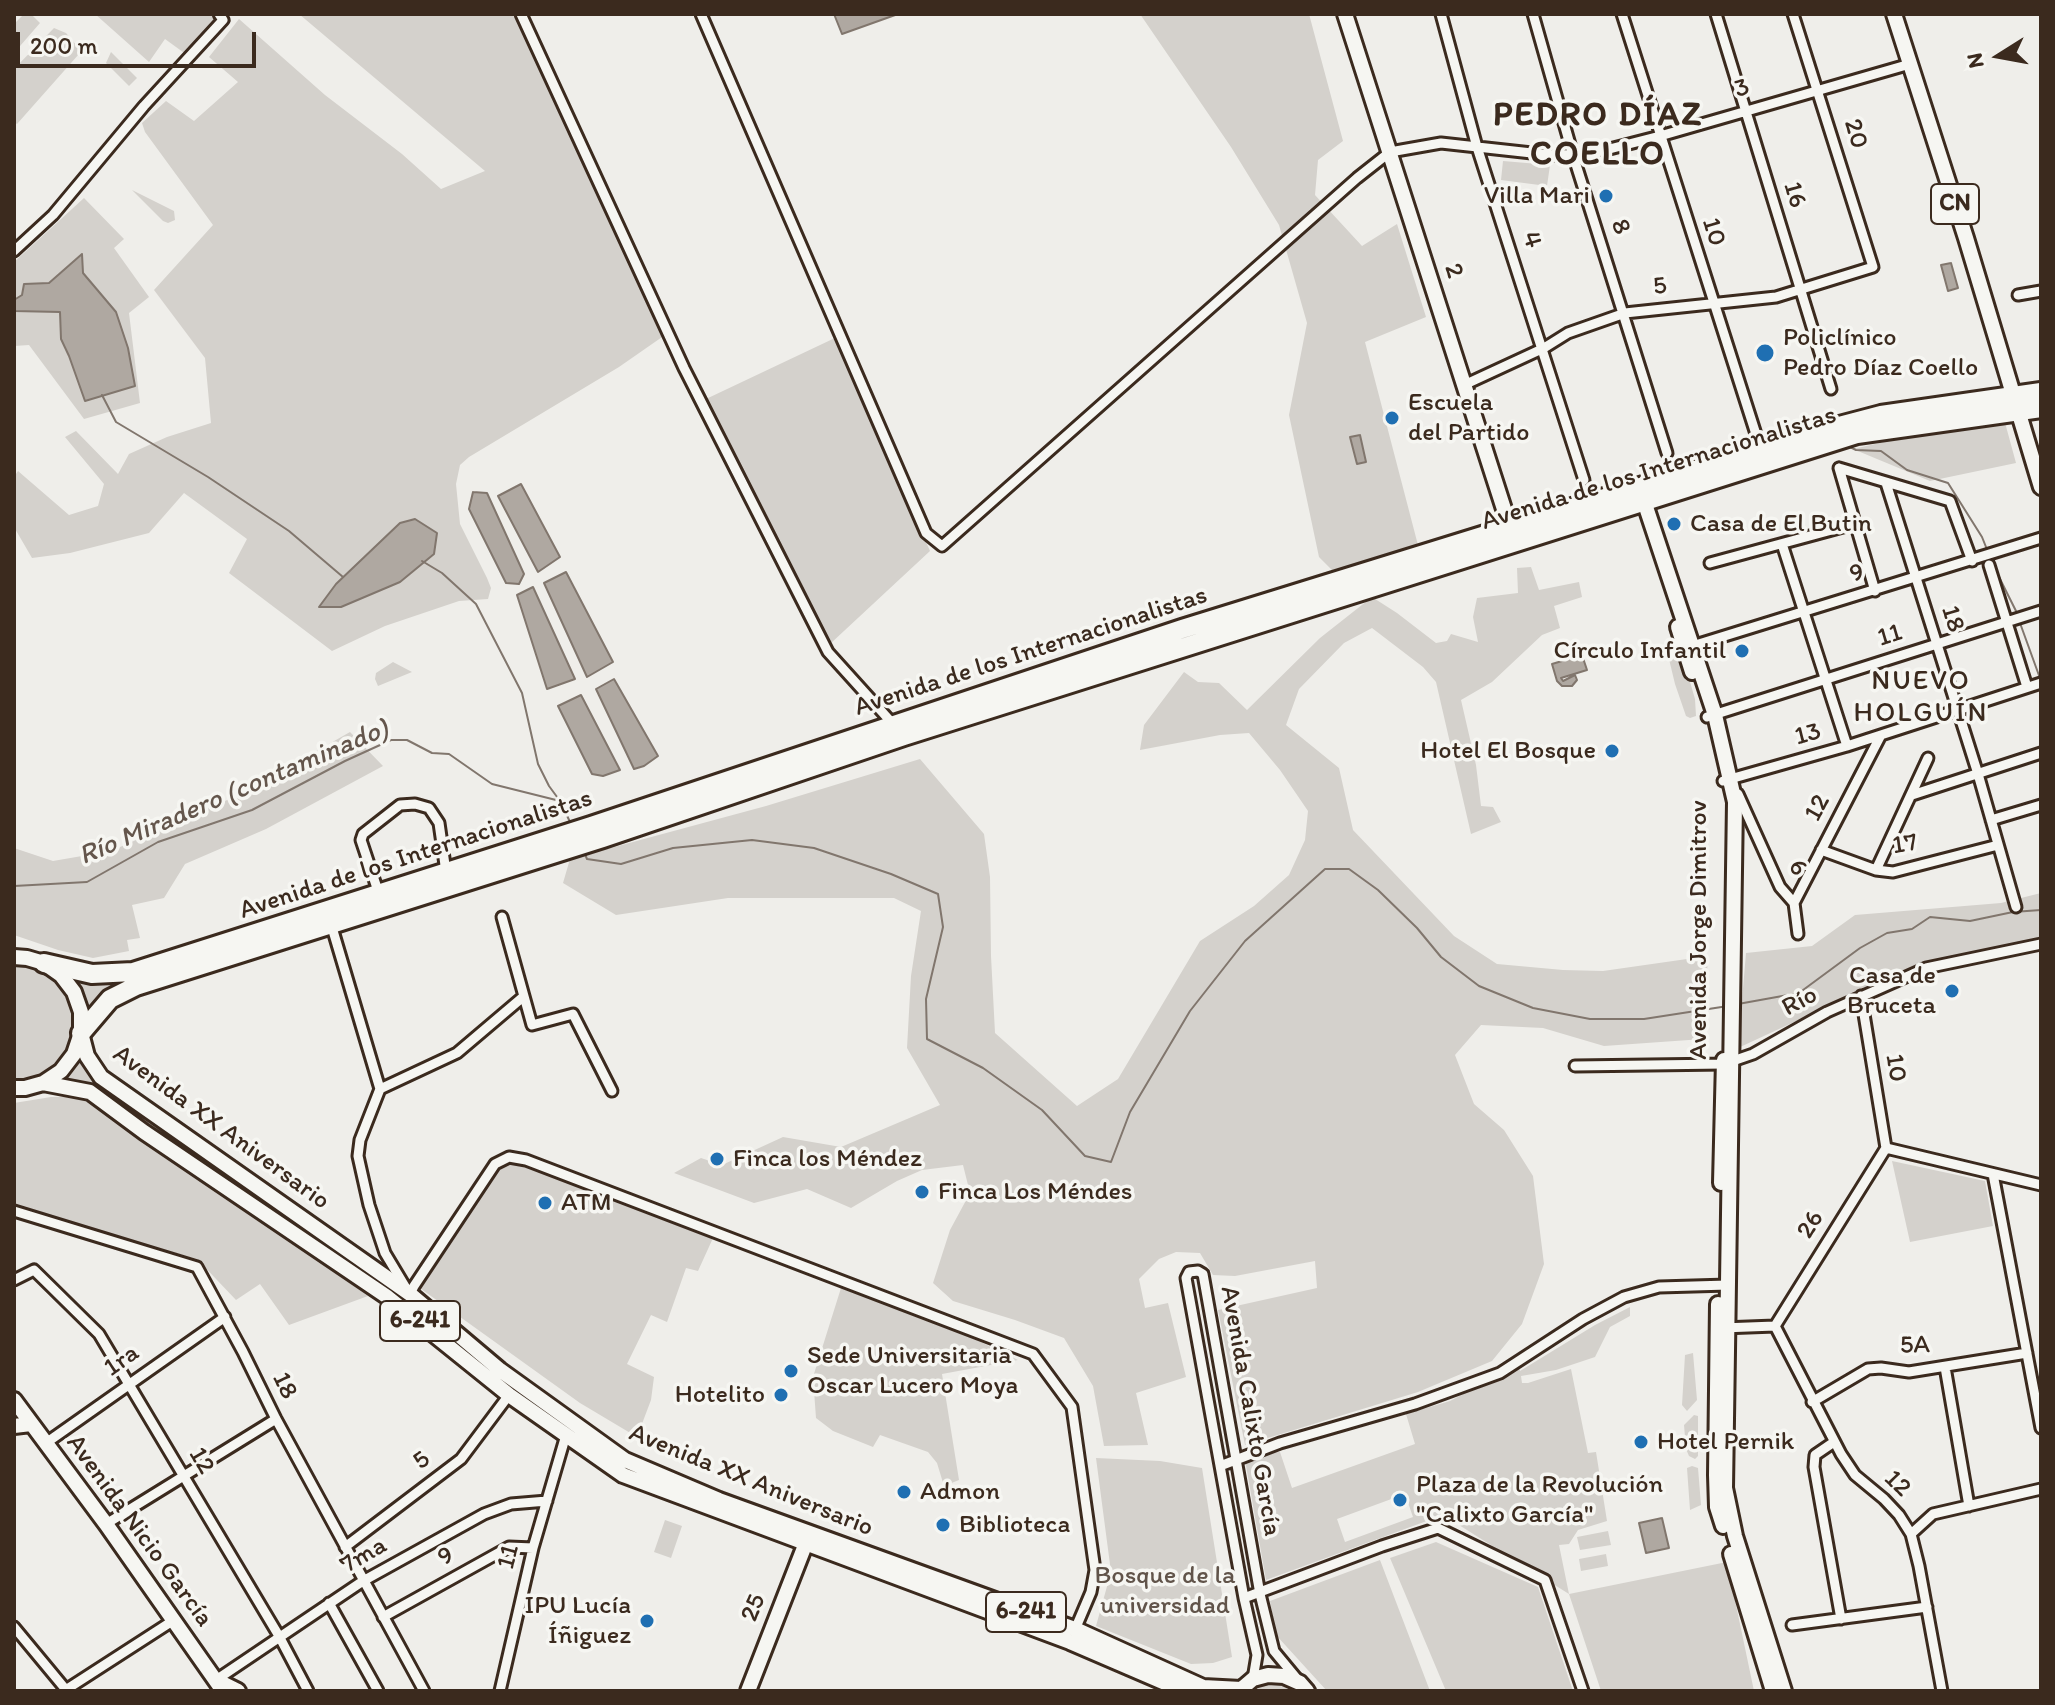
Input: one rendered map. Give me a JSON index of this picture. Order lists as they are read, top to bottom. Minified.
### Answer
{"streets":{"highway":["Avenida de los Internacionalistas"],"main road":["CN","2","Avenida Jorge Dimitrov","Avenida XX Aniversario","6-241","Avenida Nicio García","25"],"street":["3","20","16","8","10","4","5","9","18","11","13","12","17","6","Río","26","5A","1ra","Avenida Calixto García","7ma"]},"crossings":[["3","20"],["3","16"],["3","CN"],["3","8"],["3","10"],["3","4"],["3","2"],["20","5"],["16","5"],["CN","Avenida de los Internacionalistas"],["8","5"],["10","5"],["10","Avenida de los Internacionalistas"],["10","Río"],["10","26"],["4","5"],["2","5"],["2","Avenida de los Internacionalistas"],["5","18"],["5","Avenida XX Aniversario"],["Avenida de los Internacionalistas","Avenida Jorge Dimitrov"],["Avenida de los Internacionalistas","Avenida XX Aniversario"],["Avenida de los Internacionalistas","6-241"],["9","18"],["9","11"],["9","Avenida Jorge Dimitrov"],["18","11"],["18","13"],["18","17"],["18","1ra"],["18","7ma"],["11","Avenida Jorge Dimitrov"],["11","Avenida XX Aniversario"],["11","7ma"],["13","12"],["13","6"],["13","Avenida Jorge Dimitrov"],["12","17"],["12","6"],["12","26"],["12","5A"],["12","1ra"],["12","7ma"],["6","Avenida Jorge Dimitrov"],["Avenida Jorge Dimitrov","Río"],["Avenida XX Aniversario","6-241"],["Avenida XX Aniversario","Avenida Calixto García"],["Avenida XX Aniversario","25"],["1ra","Avenida Nicio García"],["Avenida Nicio García","7ma"]],"districts":["PEDRO DÍAZ COELLO","NUEVO HOLGUÍN"],"water":["Río Miradero (contaminado)"],"parks":["Bosque de la universidad"],"places":["Villa Mari","Policlínico Pedro Díaz Coello","Escuela del Partido","Casa de El Butin","Círculo Infantil","Hotel El Bosque","Casa de Bruceta","Finca los Méndez","Finca Los Méndes","ATM","Sede Universitaria Oscar Lucero Moya","Hotelito","Hotel Pernik","Admon","Plaza de la Revolución \"Calixto García\"","Biblioteca","IPU Lucía Íñiguez"],"scale_bar":"200 m","north":"left"}
